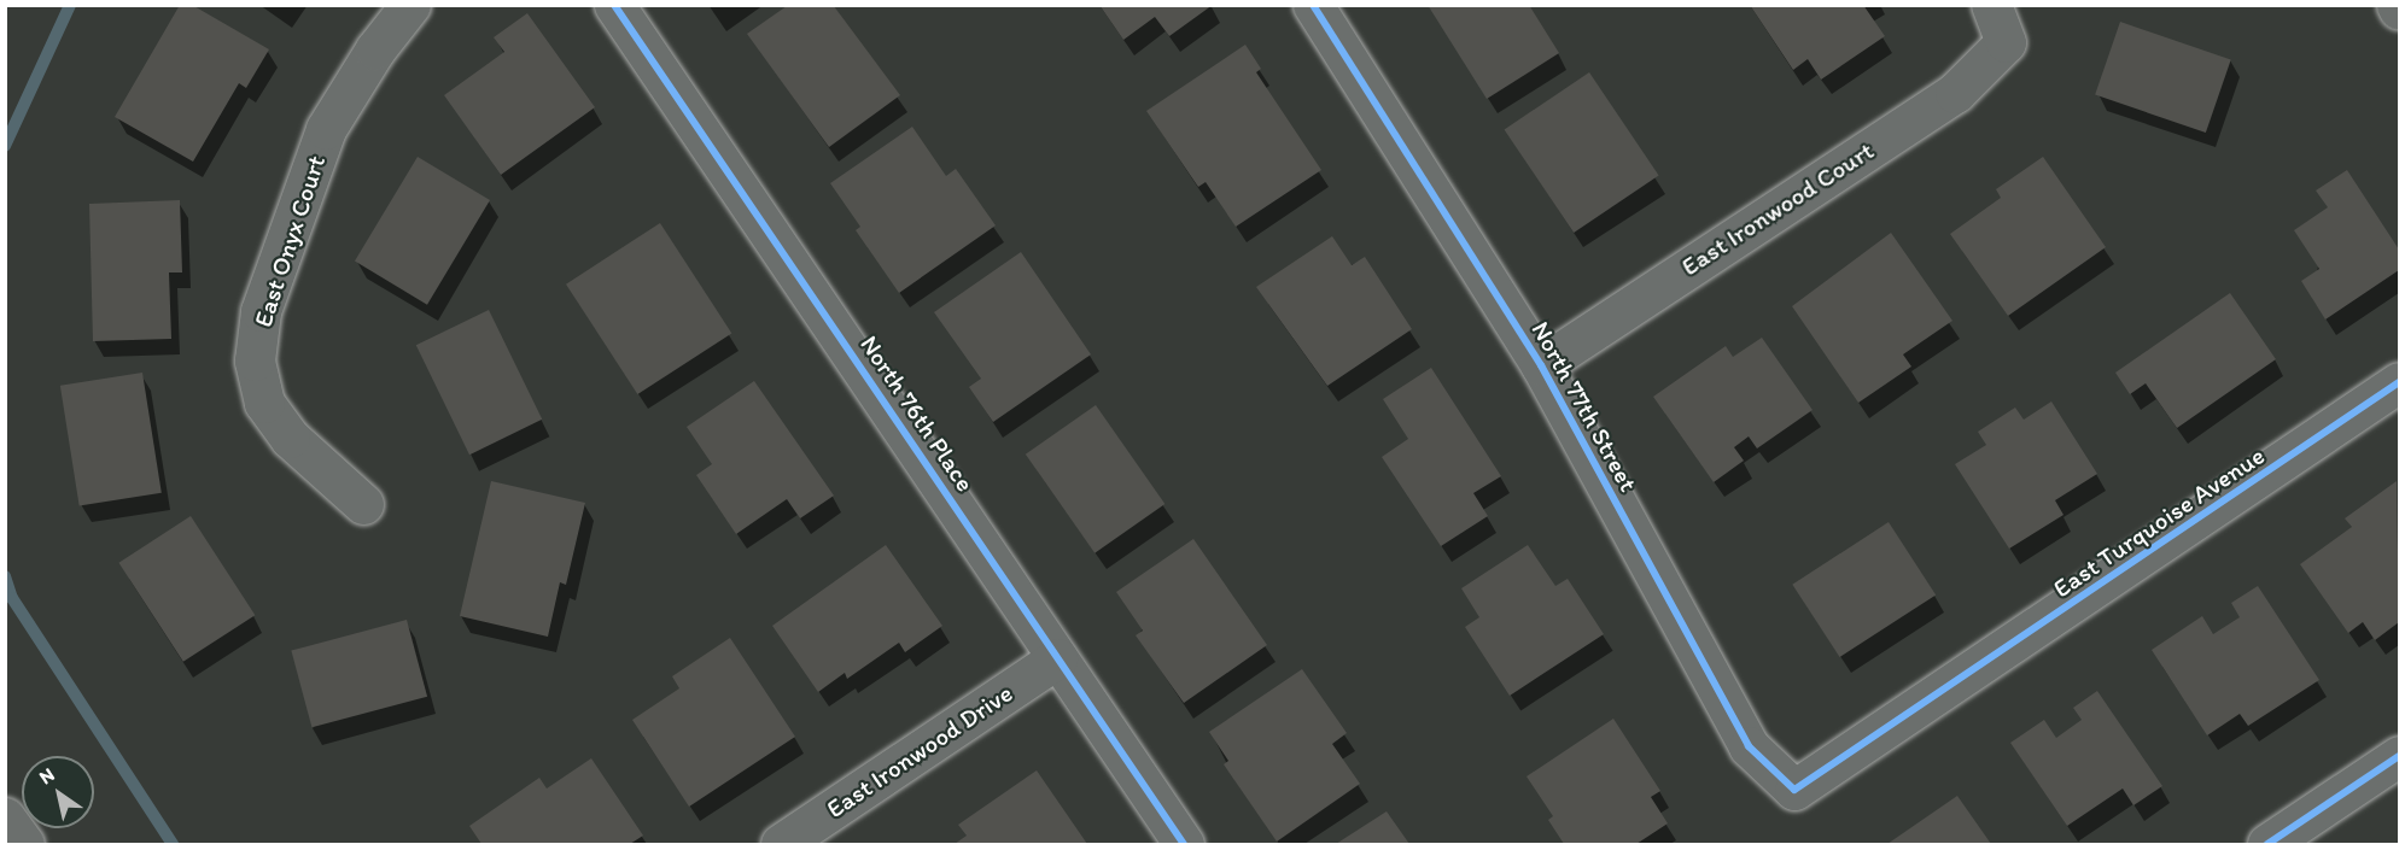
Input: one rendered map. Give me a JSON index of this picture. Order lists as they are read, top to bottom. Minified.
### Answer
{"streets":{"street":["East Ironwood Court","East Onyx Court","North 77th Street","North 76th Place","East Turquoise Avenue","East Ironwood Drive"]},"crossings":[["East Ironwood Court","North 77th Street"],["North 77th Street","East Turquoise Avenue"],["North 76th Place","East Ironwood Drive"]],"north":"top left"}
